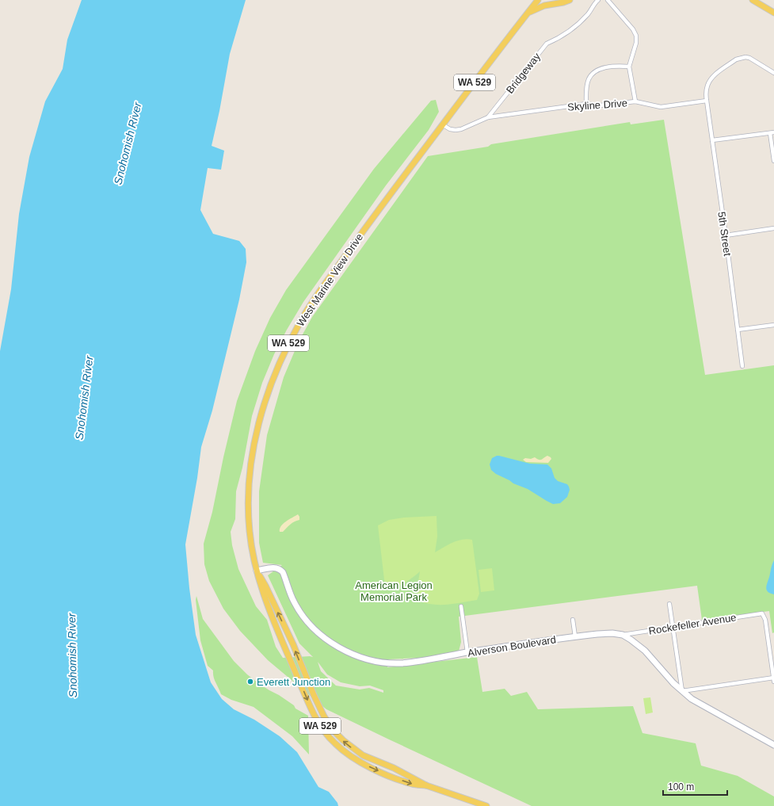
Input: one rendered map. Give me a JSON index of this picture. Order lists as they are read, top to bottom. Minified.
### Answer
{"streets":{"main road":["WA 529","West Marine View Drive","Alverson Boulevard"],"street":["Bridgeway","Skyline Drive","5th Street","Rockefeller Avenue"]},"crossings":[["Bridgeway","WA 529"],["Bridgeway","Skyline Drive"],["Bridgeway","West Marine View Drive"],["WA 529","West Marine View Drive"],["Skyline Drive","5th Street"],["West Marine View Drive","Alverson Boulevard"],["Rockefeller Avenue","Alverson Boulevard"]],"water":["Snohomish River"],"parks":["American Legion Memorial Park"],"places":["Everett Junction"],"scale_bar":"100 m"}
